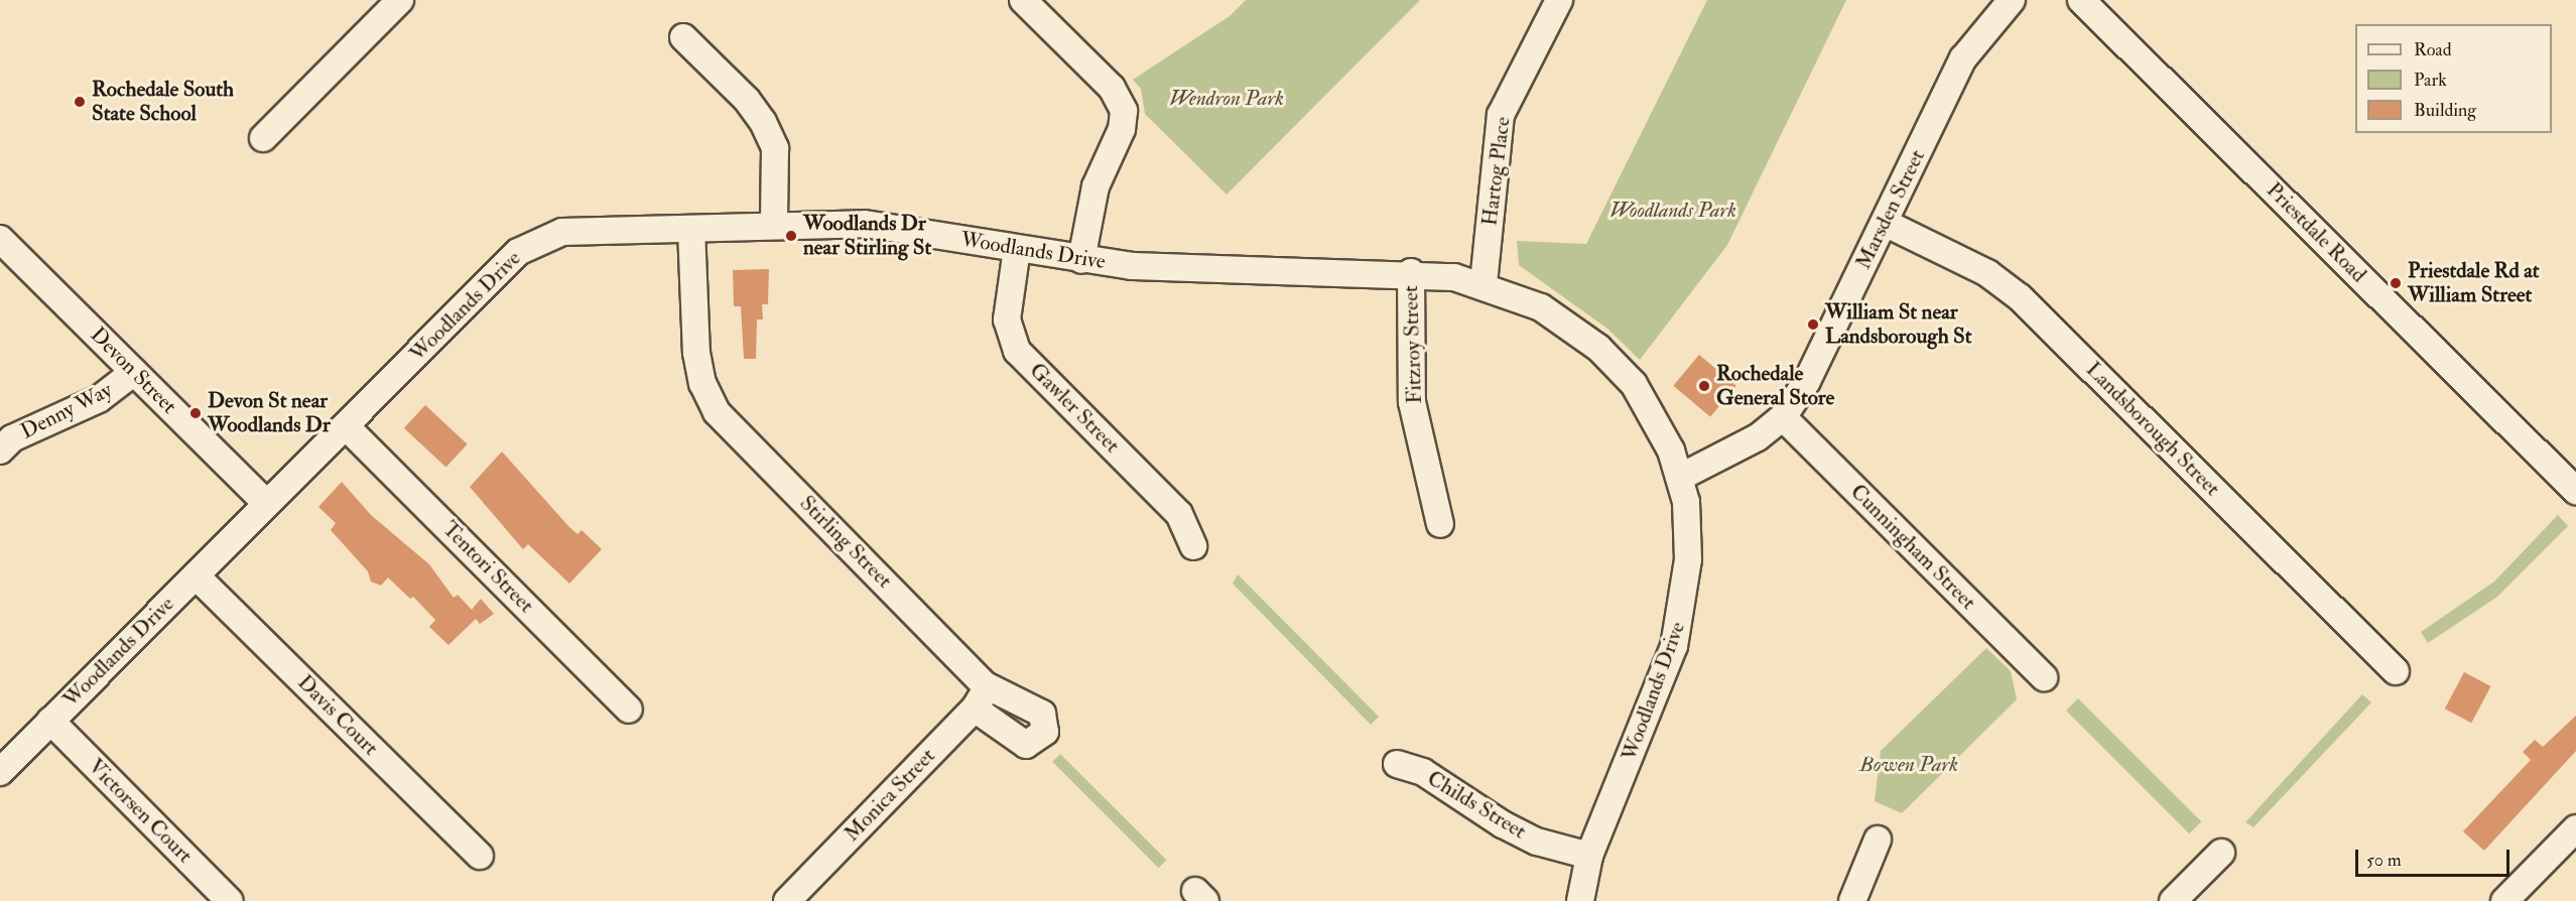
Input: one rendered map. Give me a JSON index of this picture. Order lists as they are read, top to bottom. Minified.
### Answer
{"streets":{"street":["Hartog Place","Marsden Street","Priestdale Road","Woodlands Drive","Fitzroy Street","Devon Street","Gawler Street","Denny Way","Landsborough Street","Stirling Street","Cunningham Street","Tentori Street","Davis Court","Monica Street","Childs Street","Victorsen Court"]},"crossings":[["Hartog Place","Woodlands Drive"],["Marsden Street","Woodlands Drive"],["Marsden Street","Landsborough Street"],["Marsden Street","Cunningham Street"],["Woodlands Drive","Fitzroy Street"],["Woodlands Drive","Devon Street"],["Woodlands Drive","Gawler Street"],["Woodlands Drive","Stirling Street"],["Woodlands Drive","Tentori Street"],["Woodlands Drive","Davis Court"],["Woodlands Drive","Childs Street"],["Woodlands Drive","Victorsen Court"],["Devon Street","Denny Way"],["Stirling Street","Monica Street"]],"parks":["Wendron Park","Woodlands Park","Bowen Park"],"places":["Rochedale South State School","Woodlands Dr near Stirling St","Priestdale Rd at William Street","William St near Landsborough St","Rochedale General Store","Devon St near Woodlands Dr"],"legend":["Road","Park","Building"],"scale_bar":"50 m"}
